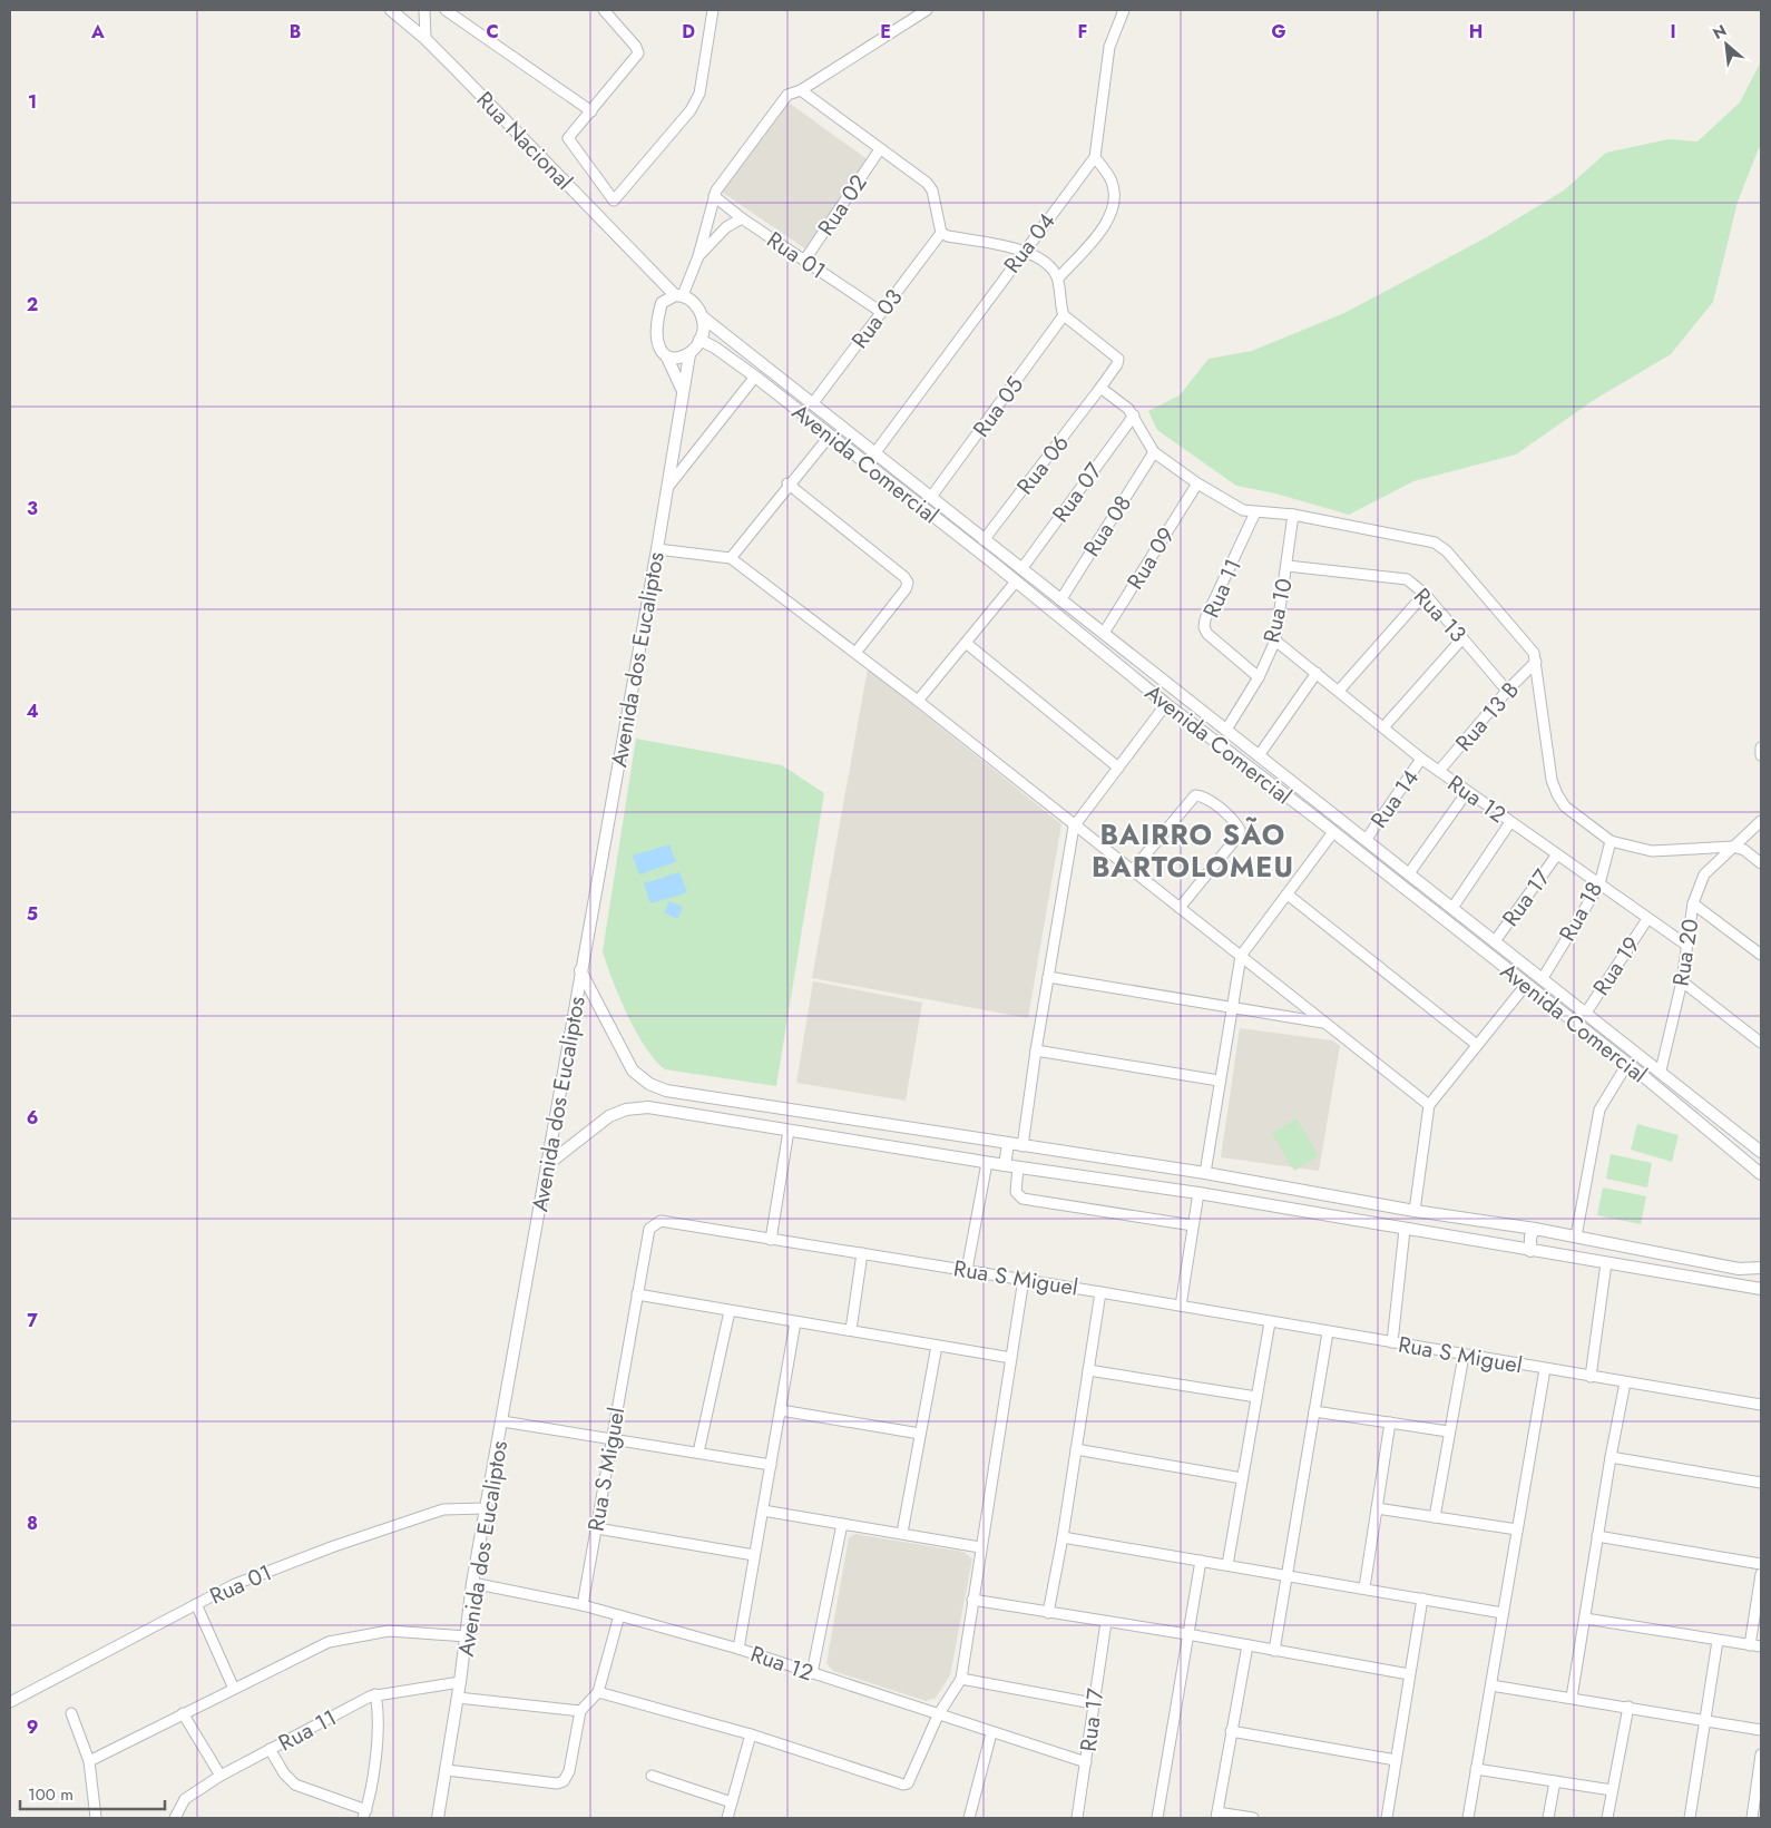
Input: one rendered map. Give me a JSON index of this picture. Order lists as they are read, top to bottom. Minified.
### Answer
{"streets":{"street":["Rua Nacional","Rua 02","Rua 04","Rua 01","Rua 03","Rua 05","Avenida Comercial","Rua 06","Rua 07","Rua 08","Rua 09","Rua 11","Rua 10","Rua 13","Avenida dos Eucaliptos","Rua 13 B","Rua 14","Rua 12","Rua 17","Rua 18","Rua 20","Rua 19","Rua S Miguel"]},"crossings":[["Rua Nacional","Avenida Comercial"],["Rua Nacional","Avenida dos Eucaliptos"],["Rua 02","Rua 01"],["Rua 04","Avenida Comercial"],["Rua 01","Rua 03"],["Rua 01","Avenida dos Eucaliptos"],["Rua 03","Avenida Comercial"],["Rua 05","Avenida Comercial"],["Rua 05","Rua 06"],["Avenida Comercial","Rua 06"],["Avenida Comercial","Rua 07"],["Avenida Comercial","Rua 08"],["Avenida Comercial","Rua 09"],["Avenida Comercial","Rua 10"],["Avenida Comercial","Avenida dos Eucaliptos"],["Avenida Comercial","Rua 14"],["Avenida Comercial","Rua 17"],["Avenida Comercial","Rua 18"],["Avenida Comercial","Rua 20"],["Avenida Comercial","Rua 19"],["Rua 11","Rua 10"],["Rua 11","Avenida dos Eucaliptos"],["Rua 10","Rua 13"],["Rua 10","Rua 12"],["Rua 13","Rua 13 B"],["Avenida dos Eucaliptos","Rua 12"],["Rua 13 B","Rua 12"],["Rua 14","Rua 12"],["Rua 12","Rua 17"],["Rua 12","Rua 18"],["Rua 12","Rua 20"],["Rua 12","Rua 19"],["Rua 12","Rua S Miguel"]],"districts":["BAIRRO SÃO BARTOLOMEU"],"scale_bar":"100 m","north":"top left","grid":{"columns":["A","B","C","D","E","F","G","H","I"],"rows":["1","2","3","4","5","6","7","8","9"]}}
